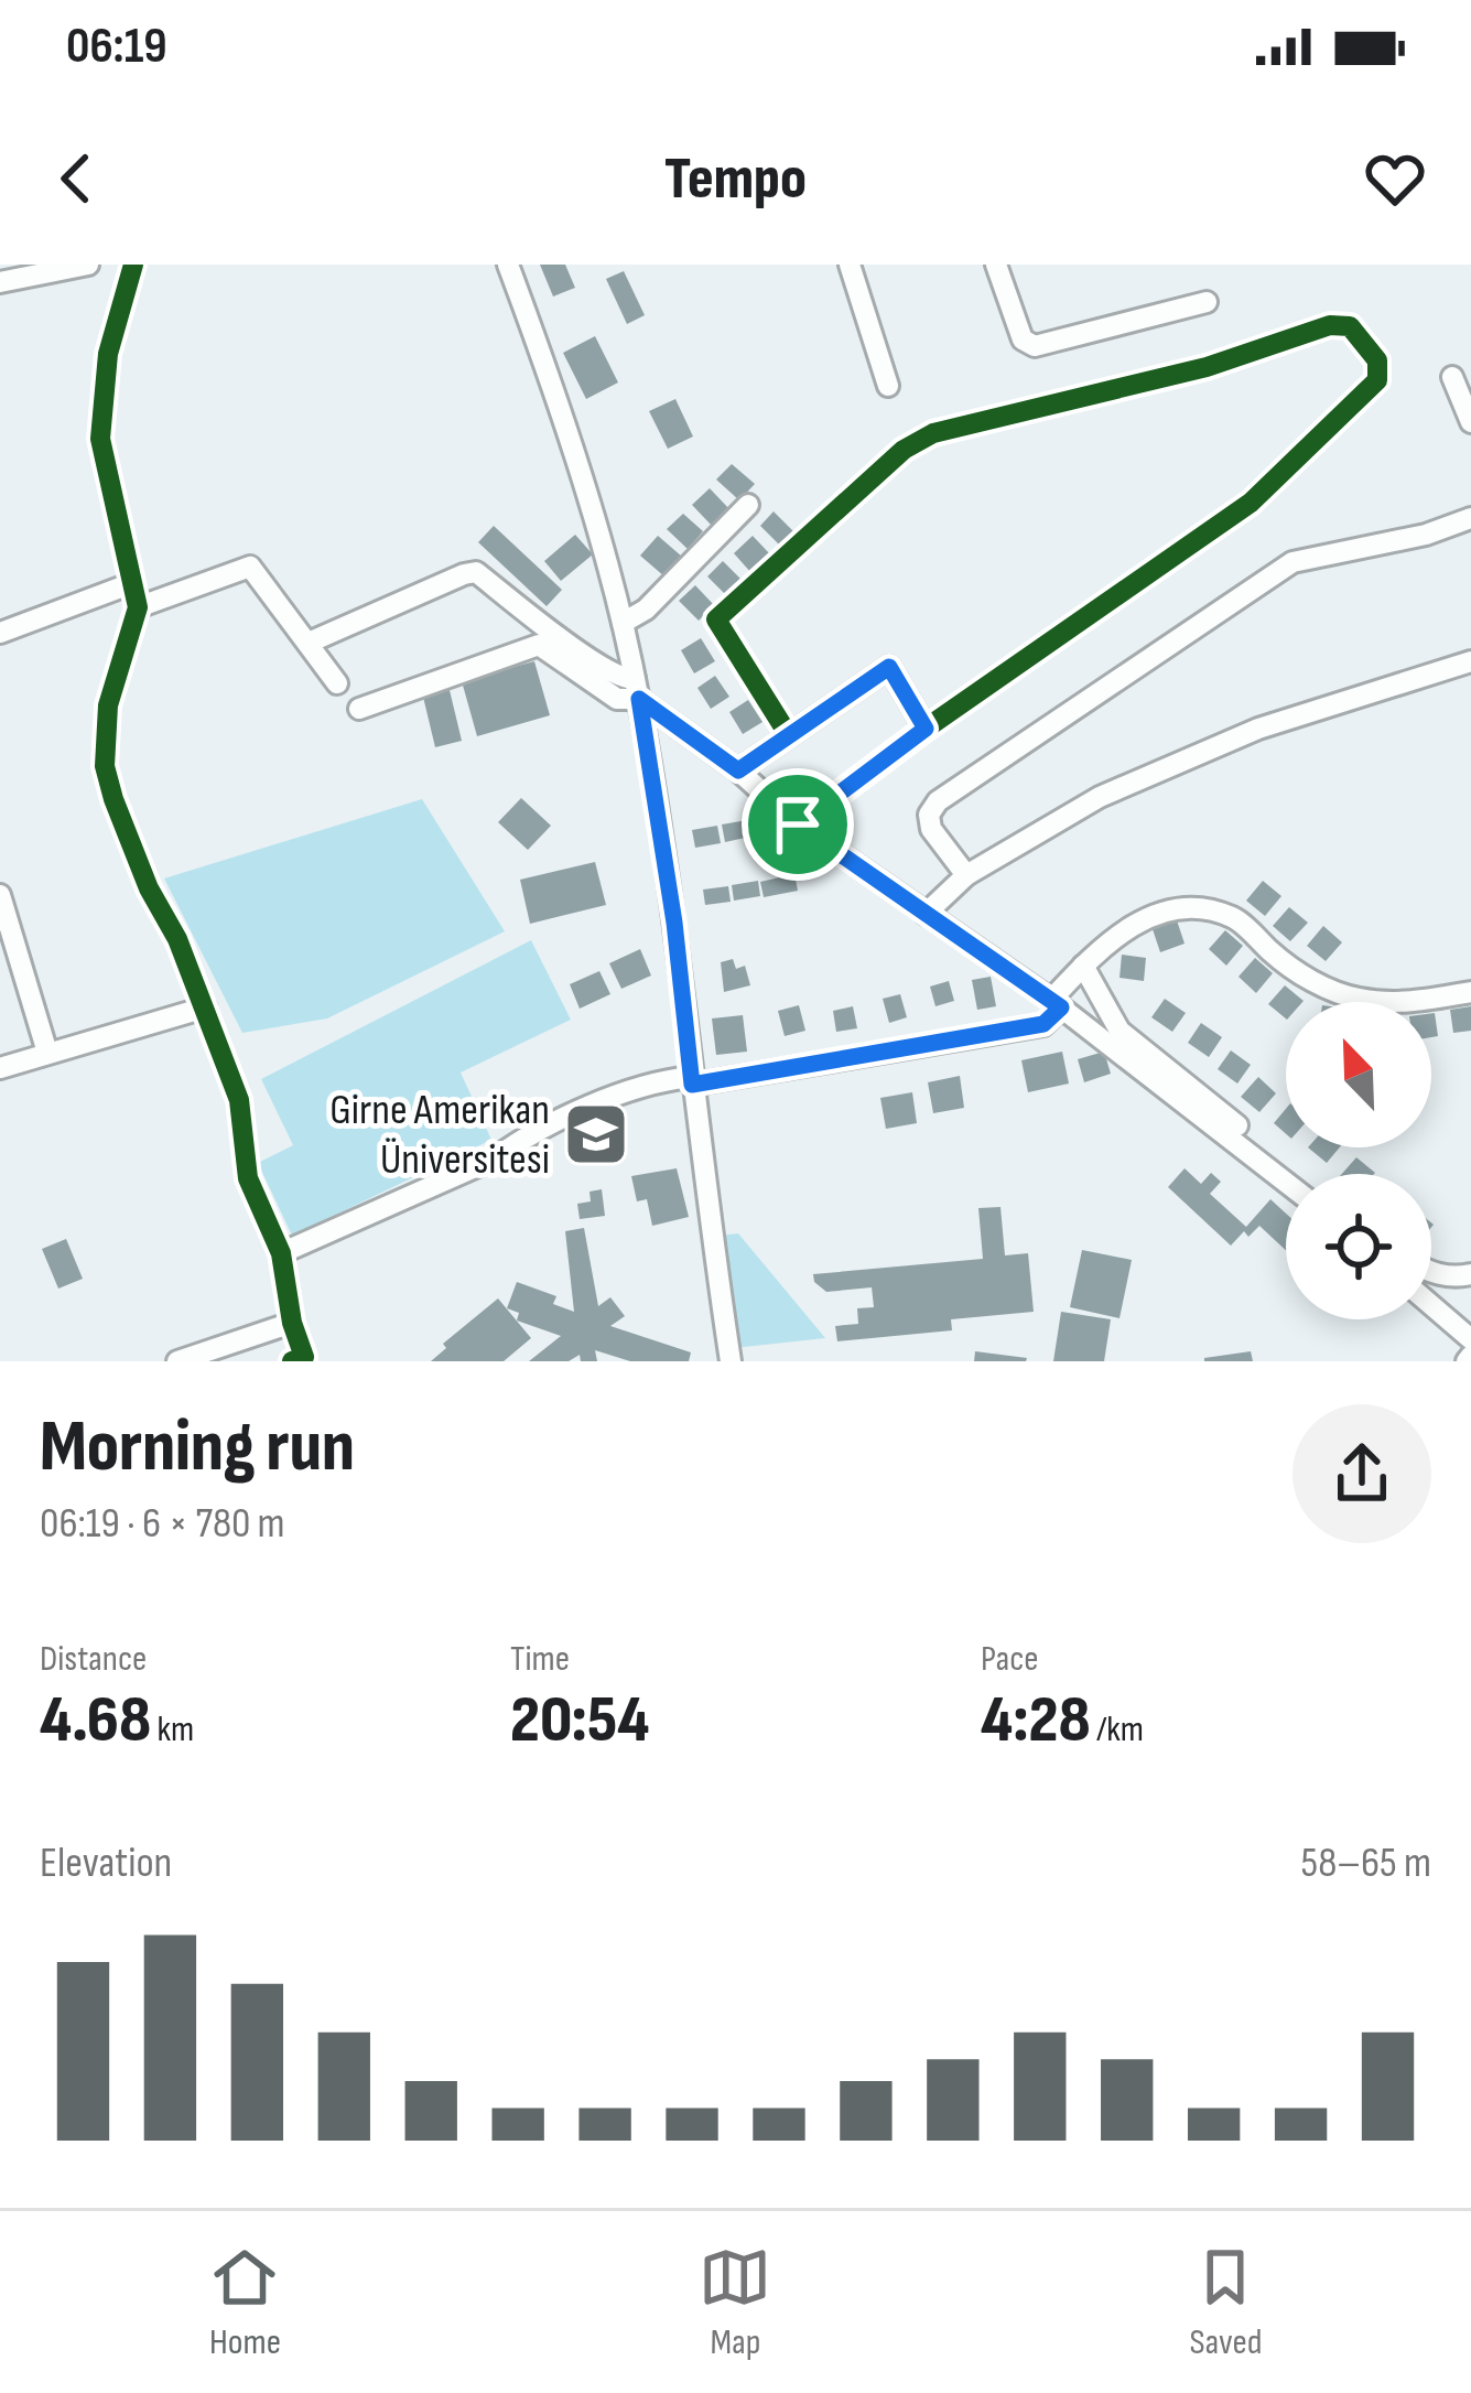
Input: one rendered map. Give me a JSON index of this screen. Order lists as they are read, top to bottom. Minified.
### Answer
{"places":{"school or university":["Girne Amerikan Üniversitesi"]},"north":"top left","page":{"status":"06:19","header":"Tempo","heading":["Morning run","06:19 · 6 × 780 m"],"stats":[["Distance","4.68 km"],["Time","20:54"],["Pace","4:28 /km"]],"chart":["Elevation","58–65 m"],"tabs":["Home","Map","Saved"]}}
